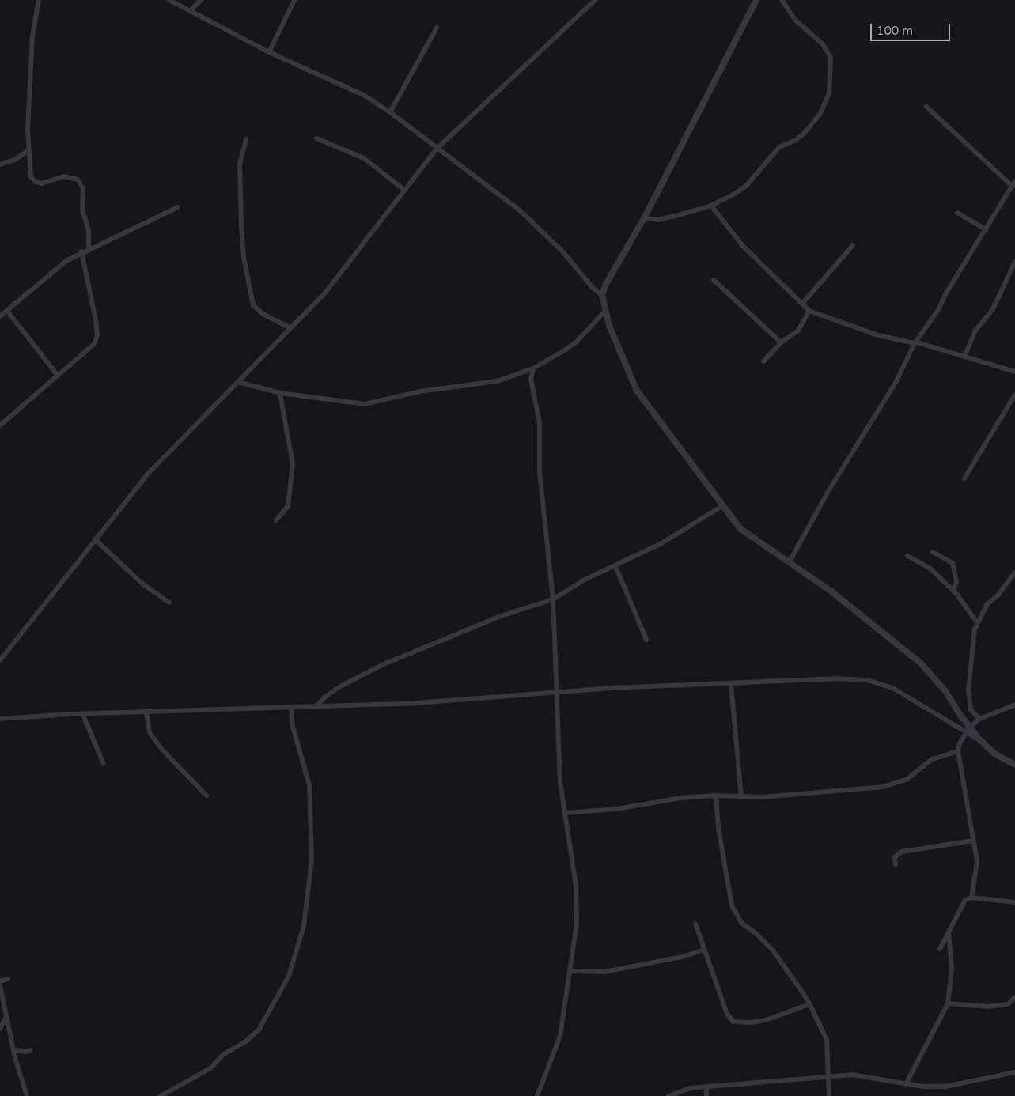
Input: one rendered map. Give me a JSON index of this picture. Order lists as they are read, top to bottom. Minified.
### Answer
{"scale_bar":"100 m"}
